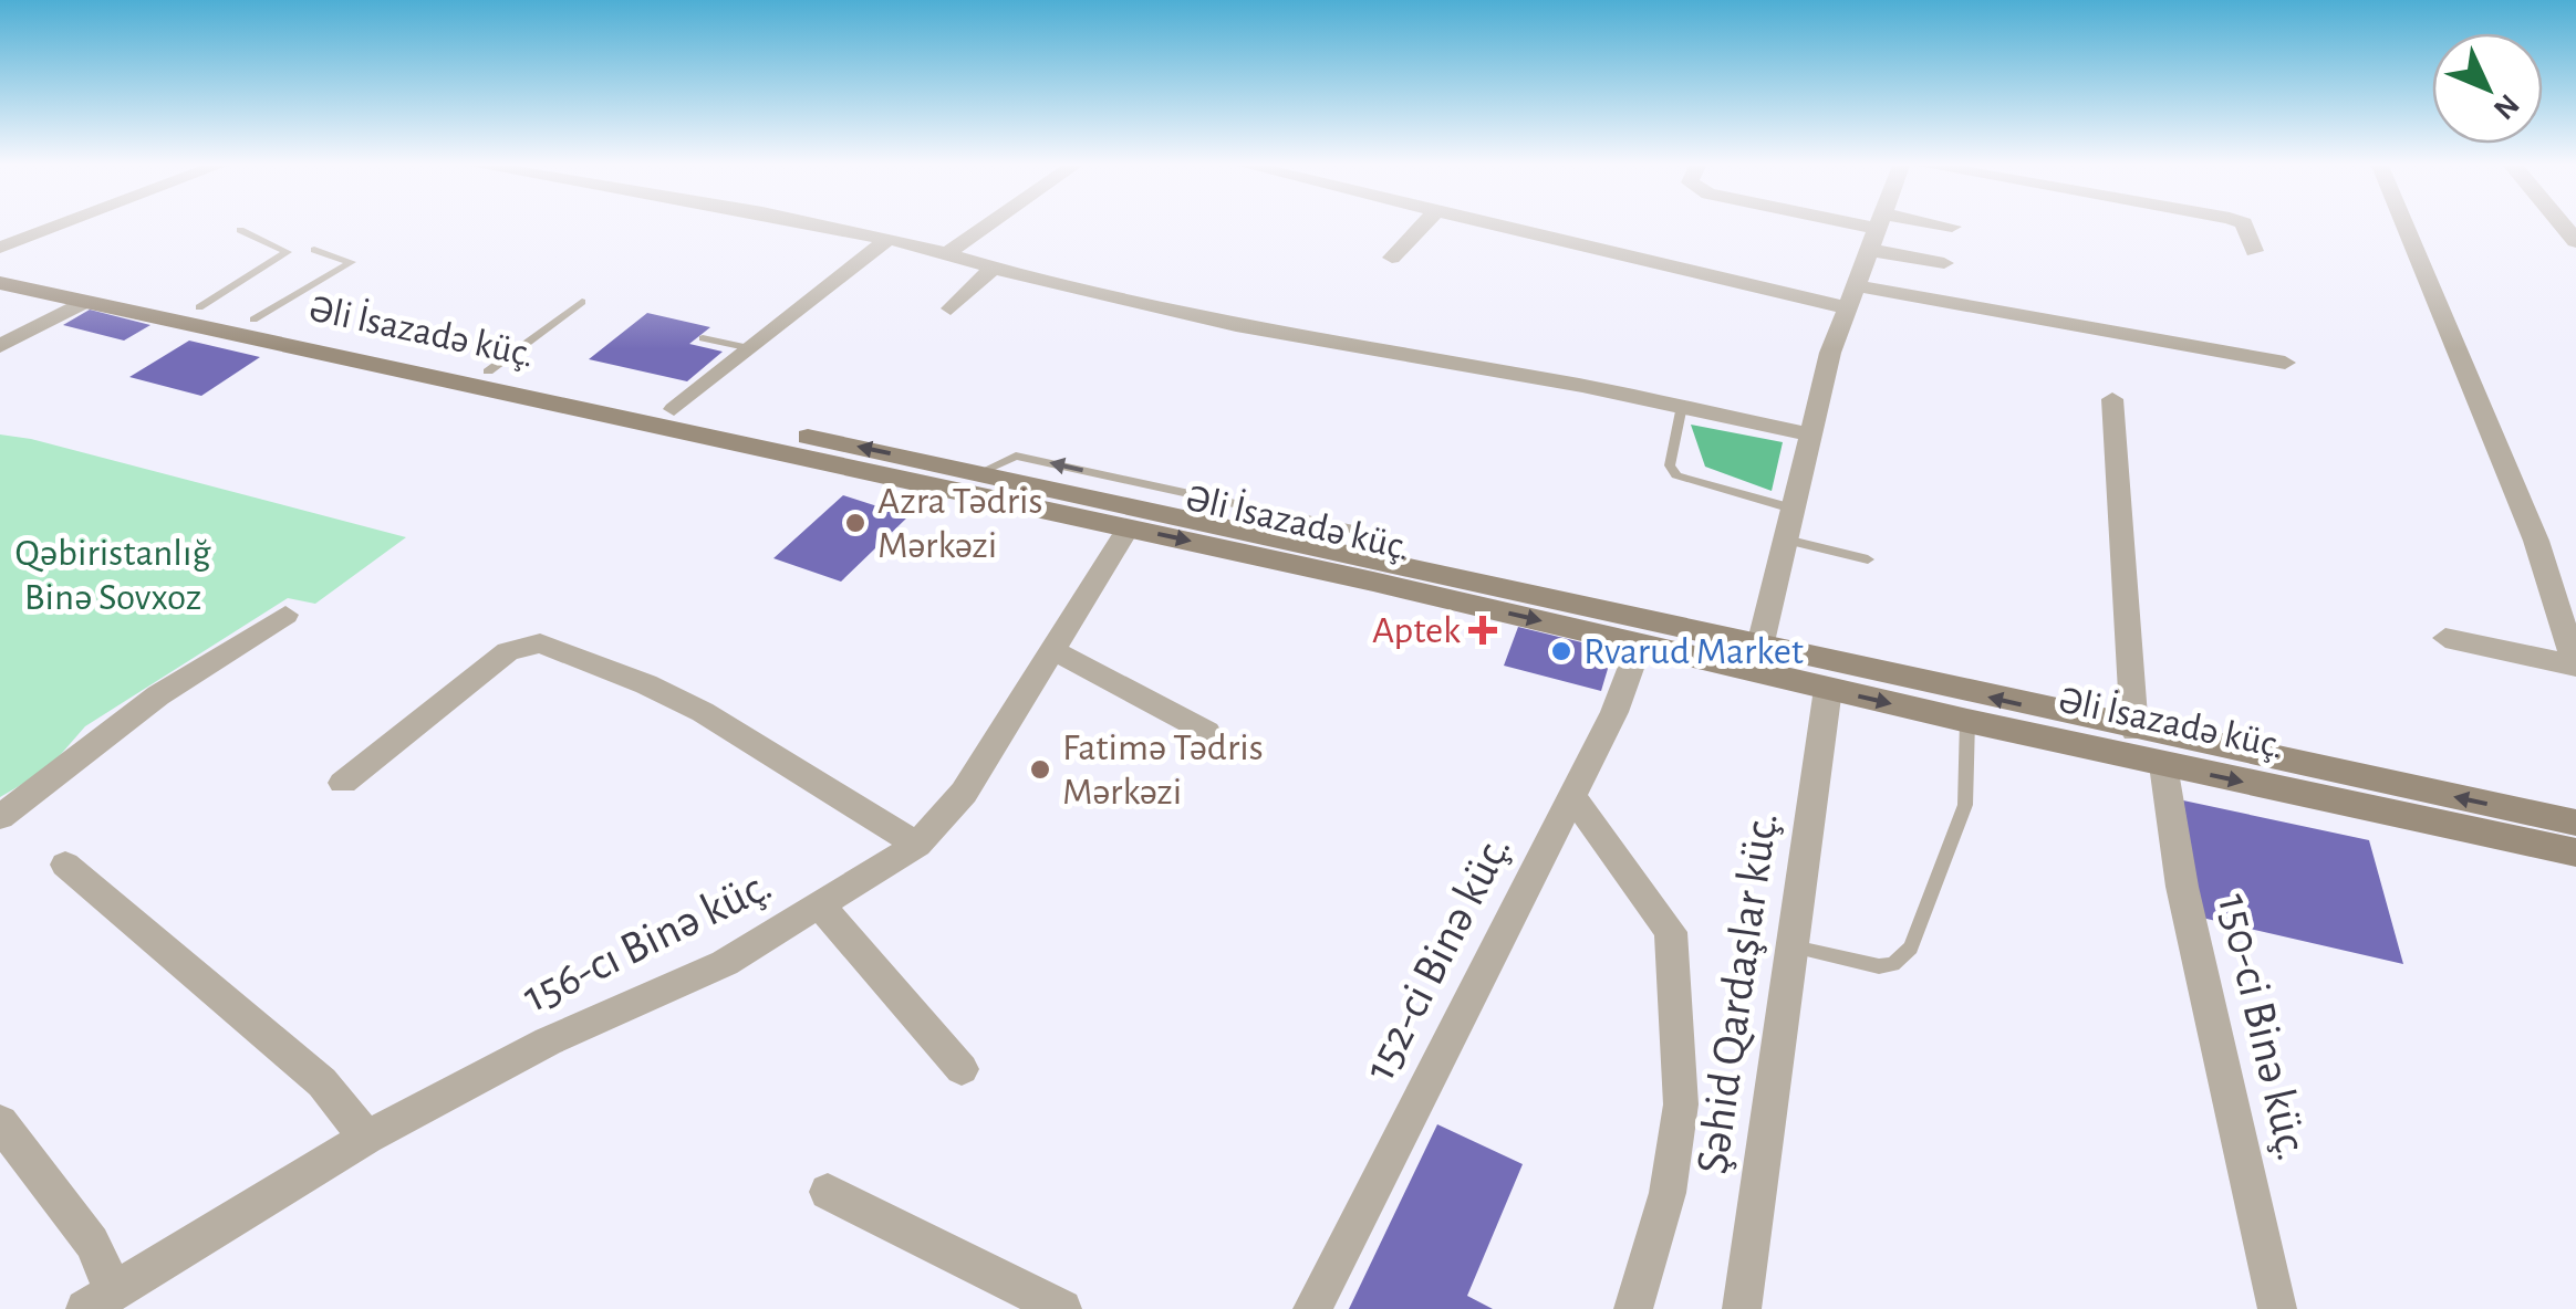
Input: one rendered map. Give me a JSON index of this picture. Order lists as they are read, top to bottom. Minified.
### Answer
{"streets":{"main road":["Əli İsazadə küç."],"street":["156-cı Binə küç.","152-ci Binə küç.","Şəhid Qardaşlar küç.","150-ci Binə küç."]},"crossings":[["Əli İsazadə küç.","156-cı Binə küç."],["Əli İsazadə küç.","152-ci Binə küç."],["Əli İsazadə küç.","Şəhid Qardaşlar küç."],["Əli İsazadə küç.","150-ci Binə küç."]],"parks":["Qəbiristanlığ Binə Sovxoz"],"places":{"other":["Azra Tədris Mərkəzi","Rvarud Market","Fatimə Tədris Mərkəzi"],"health":["Aptek"]},"north":"bottom right"}
